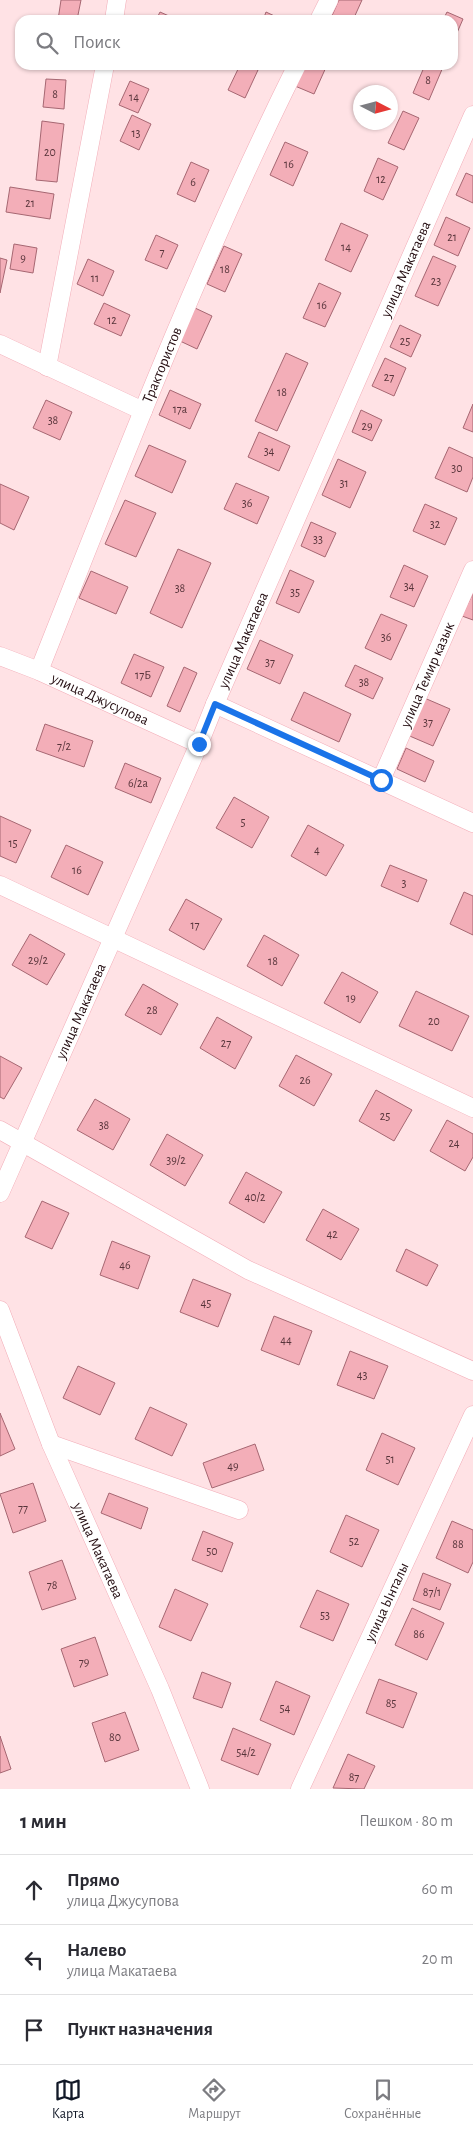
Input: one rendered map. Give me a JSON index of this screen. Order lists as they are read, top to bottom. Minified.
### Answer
{"streets":{"street":["улица Макатаева","Трактористов","улица Темир казык","улица Джусупова","улица Ынталы"]},"crossings":[["улица Макатаева","улица Джусупова"],["Трактористов","улица Джусупова"]],"house_numbers":["8","8","14","13","20","16","12","6","21","21","14","7","9","18","11","23","16","12","25","27","18","17а","38","29","34","30","31","36","32","33","34","38","35","36","37","17Б","38","37","7/2","6/2а","5","15","4","16","3","17","29/2","18","19","28","20","27","26","25","38","24","39/2","40/2","42","46","45","44","43","51","49","77","52","88","50","78","87/1","53","86","79","85","54","80","54/2","87"],"north":"right","page":{"search":"Поиск","heading":["1 мин","Пешком · 80 m"],"list":[["Прямо","улица Джусупова","60 m"],["Налево","улица Макатаева","20 m"],"Пункт назначения"],"nav":["Карта","Маршрут","Сохранённые"]}}
